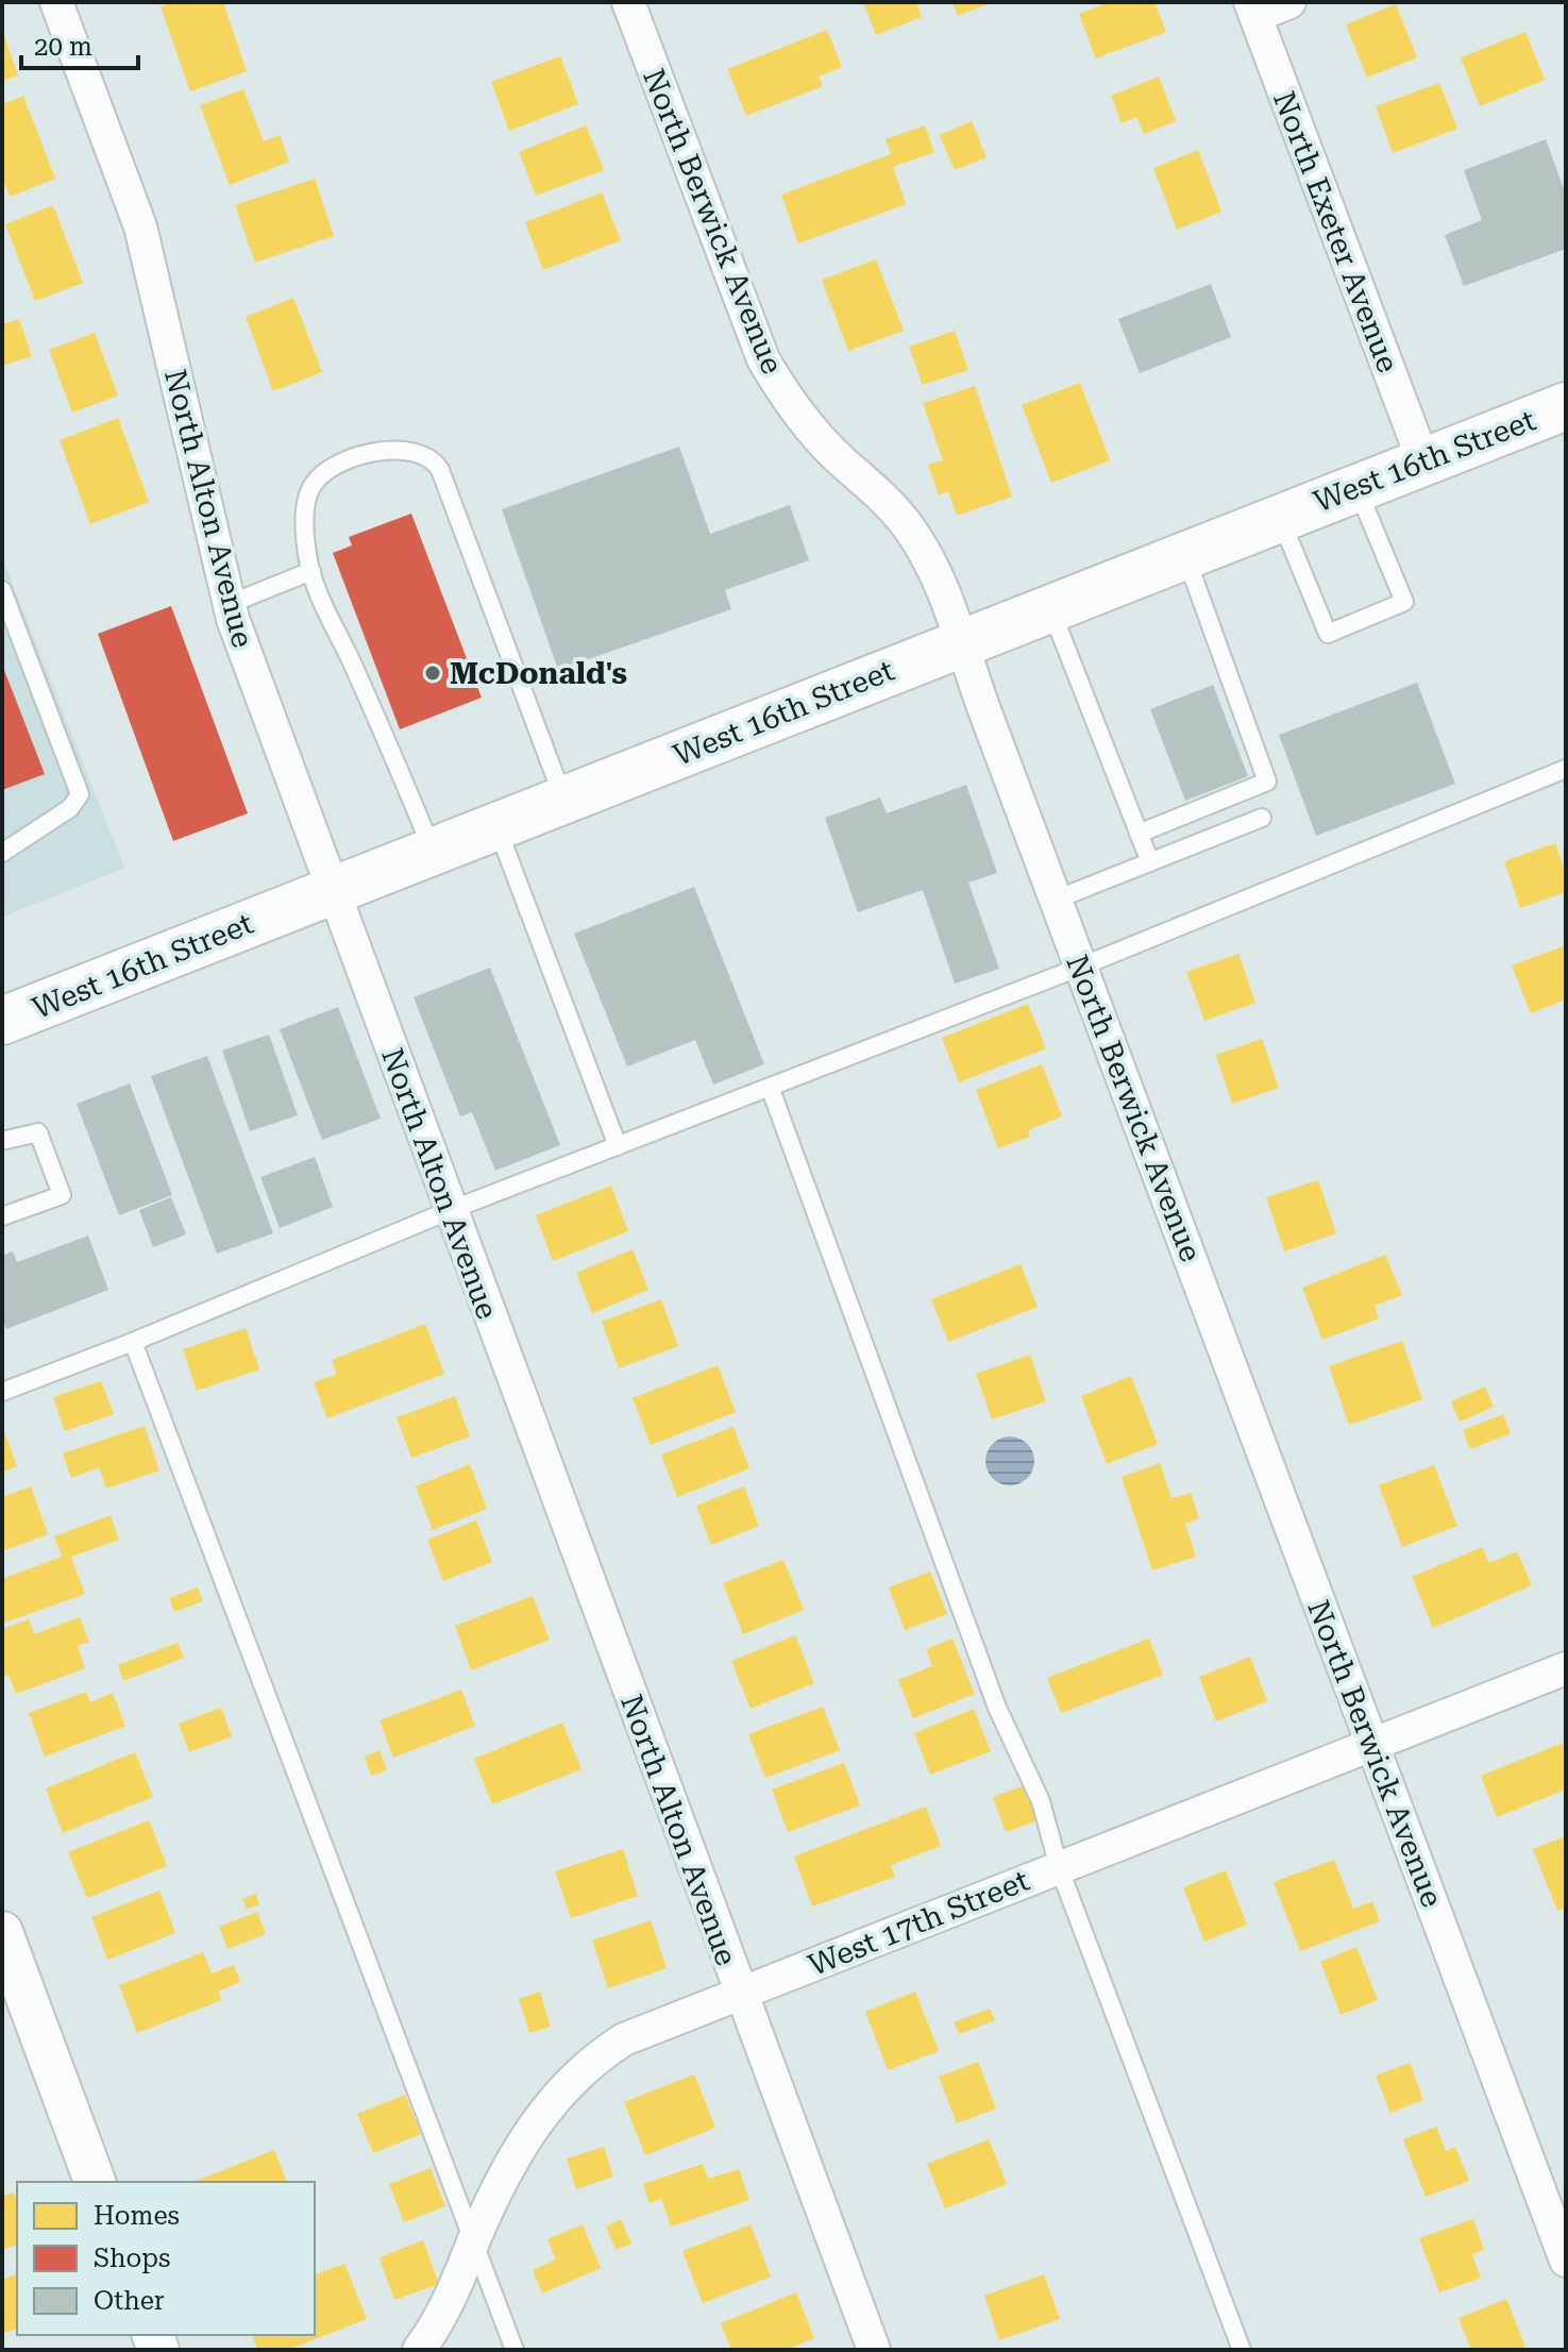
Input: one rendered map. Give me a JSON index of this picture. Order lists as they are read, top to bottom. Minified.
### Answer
{"streets":{"main road":["West 16th Street"],"street":["North Berwick Avenue","North Exeter Avenue","North Alton Avenue","West 17th Street"]},"crossings":[["North Berwick Avenue","West 16th Street"],["North Berwick Avenue","West 17th Street"],["North Exeter Avenue","West 16th Street"],["West 16th Street","North Alton Avenue"],["North Alton Avenue","West 17th Street"]],"places":["McDonald's"],"legend":["Homes","Shops","Other"],"scale_bar":"20 m"}
